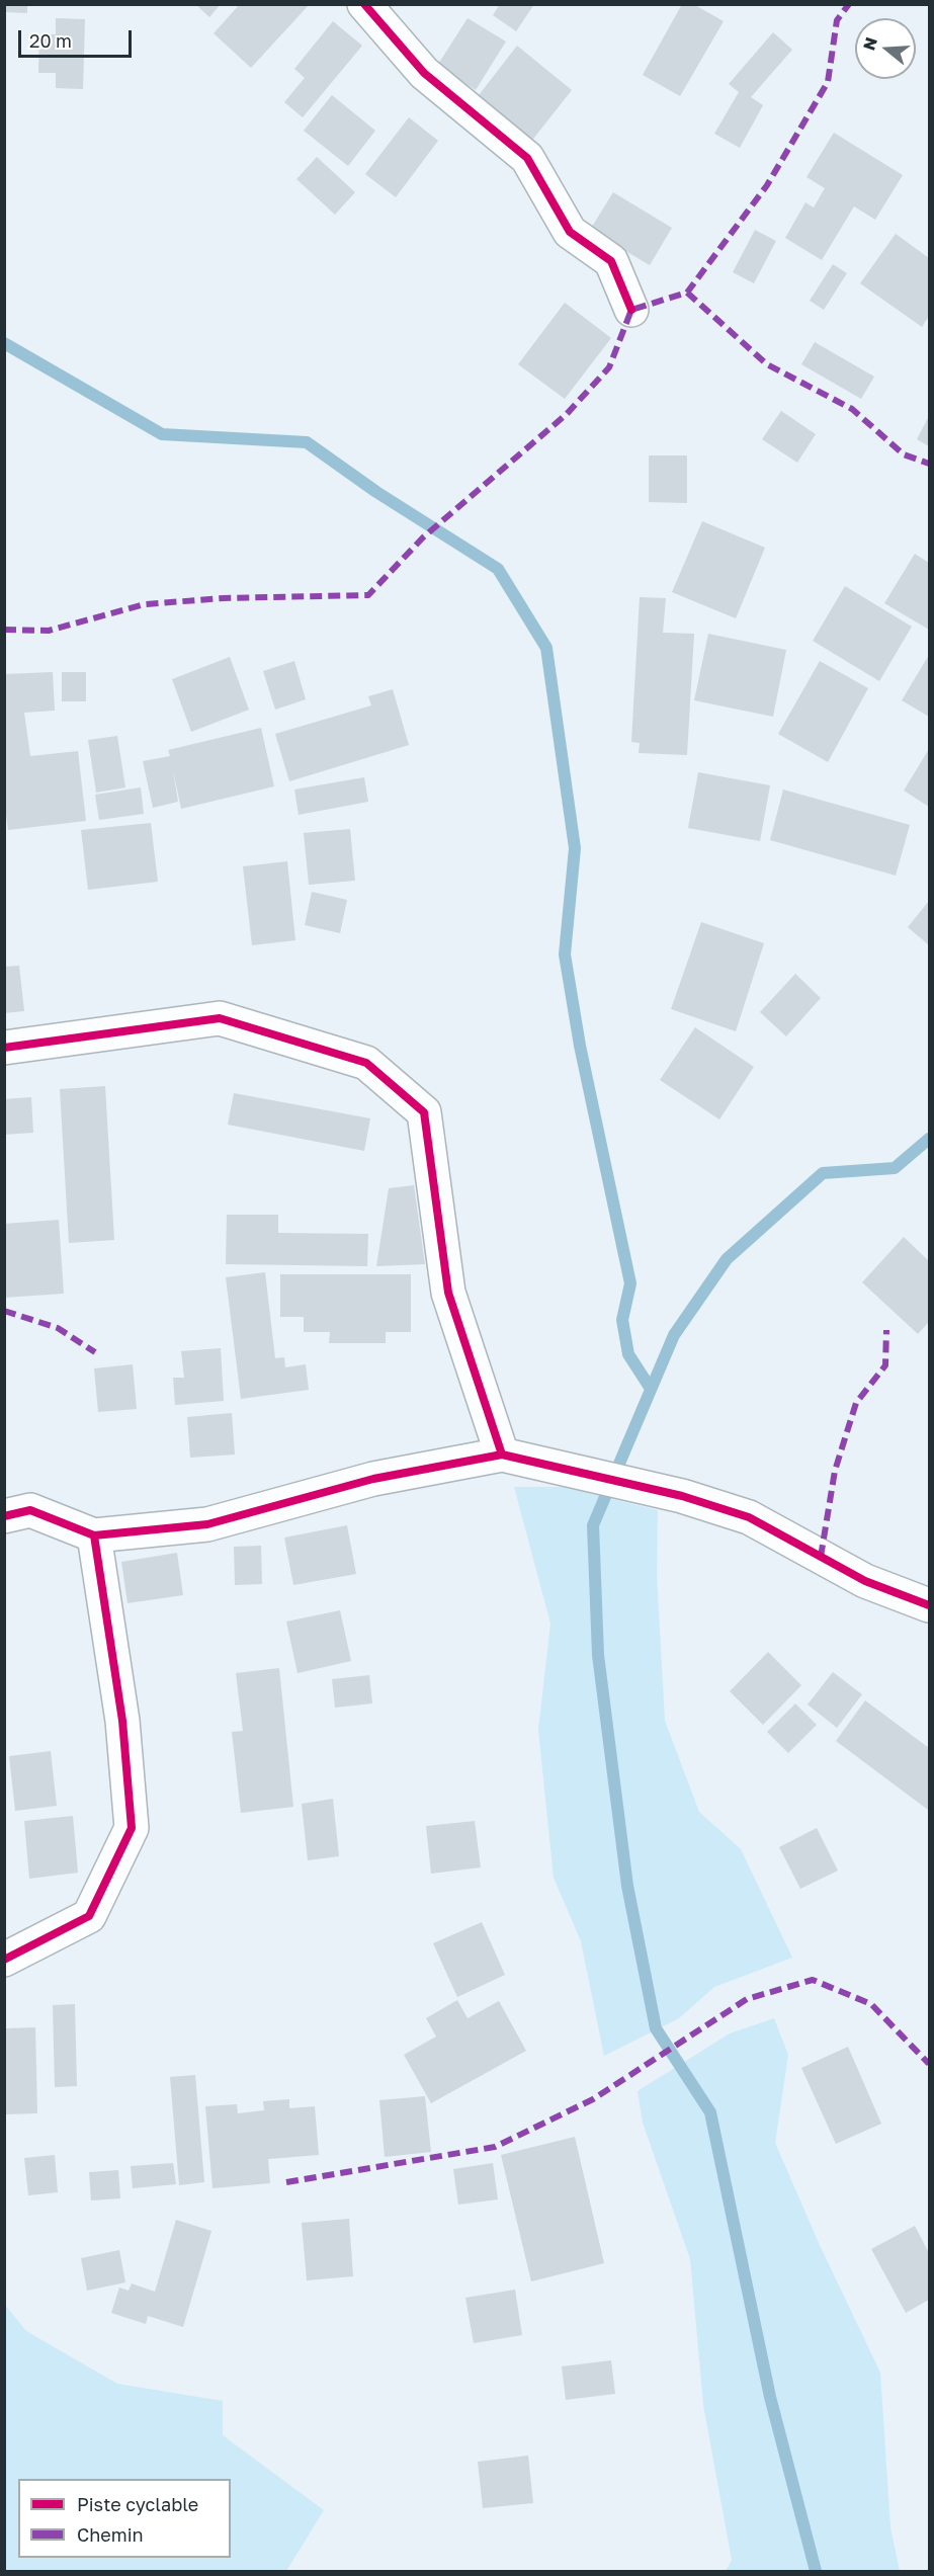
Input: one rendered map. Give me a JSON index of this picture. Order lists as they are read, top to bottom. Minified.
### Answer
{"legend":["Piste cyclable","Chemin"],"scale_bar":"20 m","north":"left"}
